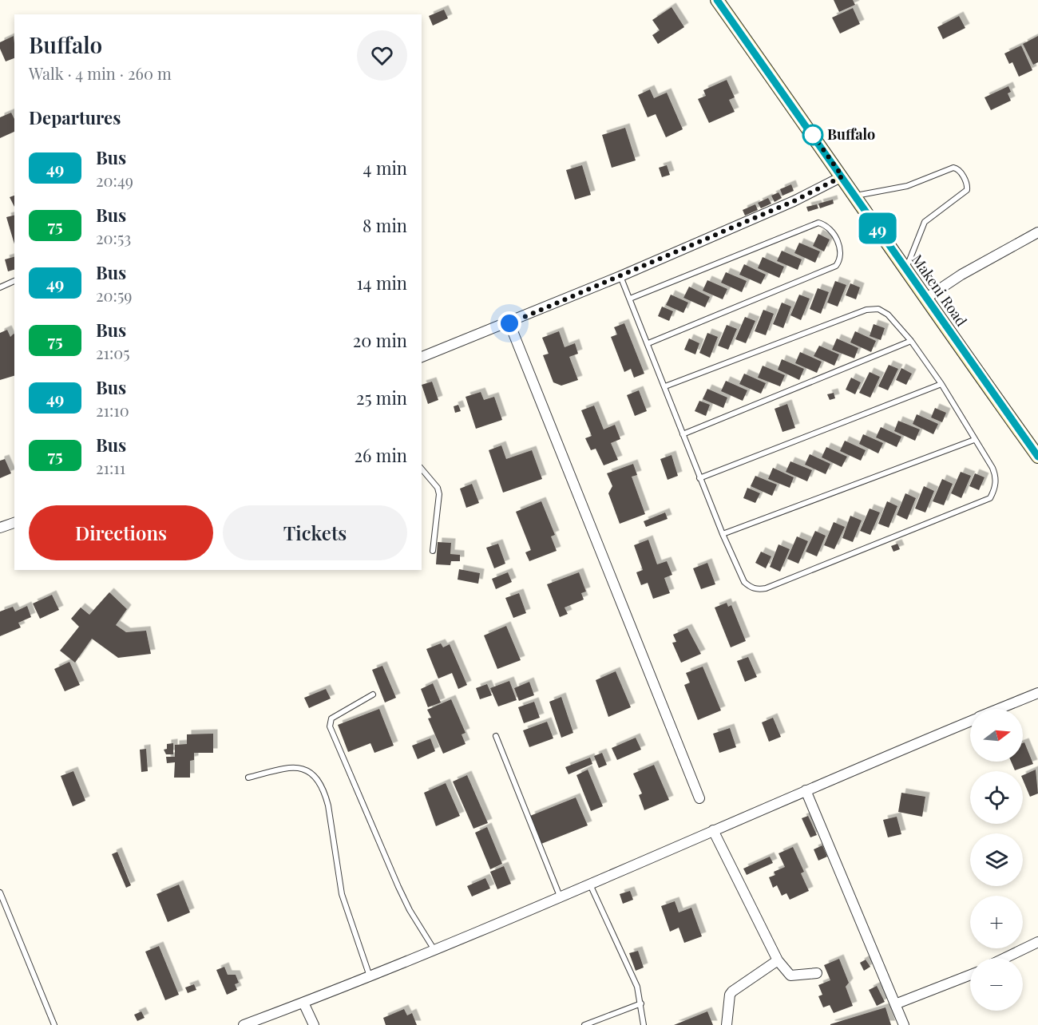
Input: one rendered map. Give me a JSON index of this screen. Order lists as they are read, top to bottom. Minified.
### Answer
{"streets":{"main road":["Makeni Road"]},"places":["Buffalo"],"lines":["bus line 49"],"north":"right","page":{"on_map":"49","heading":[["Buffalo","Walk · 4 min · 260 m"],"Departures"],"list":[{"mark":"49","name":"Bus","note":"20:49","value":"4 min"},{"mark":"75","name":"Bus","note":"20:53","value":"8 min"},{"mark":"49","name":"Bus","note":"20:59","value":"14 min"},{"mark":"75","name":"Bus","note":"21:05","value":"20 min"},{"mark":"49","name":"Bus","note":"21:10","value":"25 min"},{"mark":"75","name":"Bus","note":"21:11","value":"26 min"}],"buttons":["Directions","Tickets"],"map_buttons":["+","−"]}}
